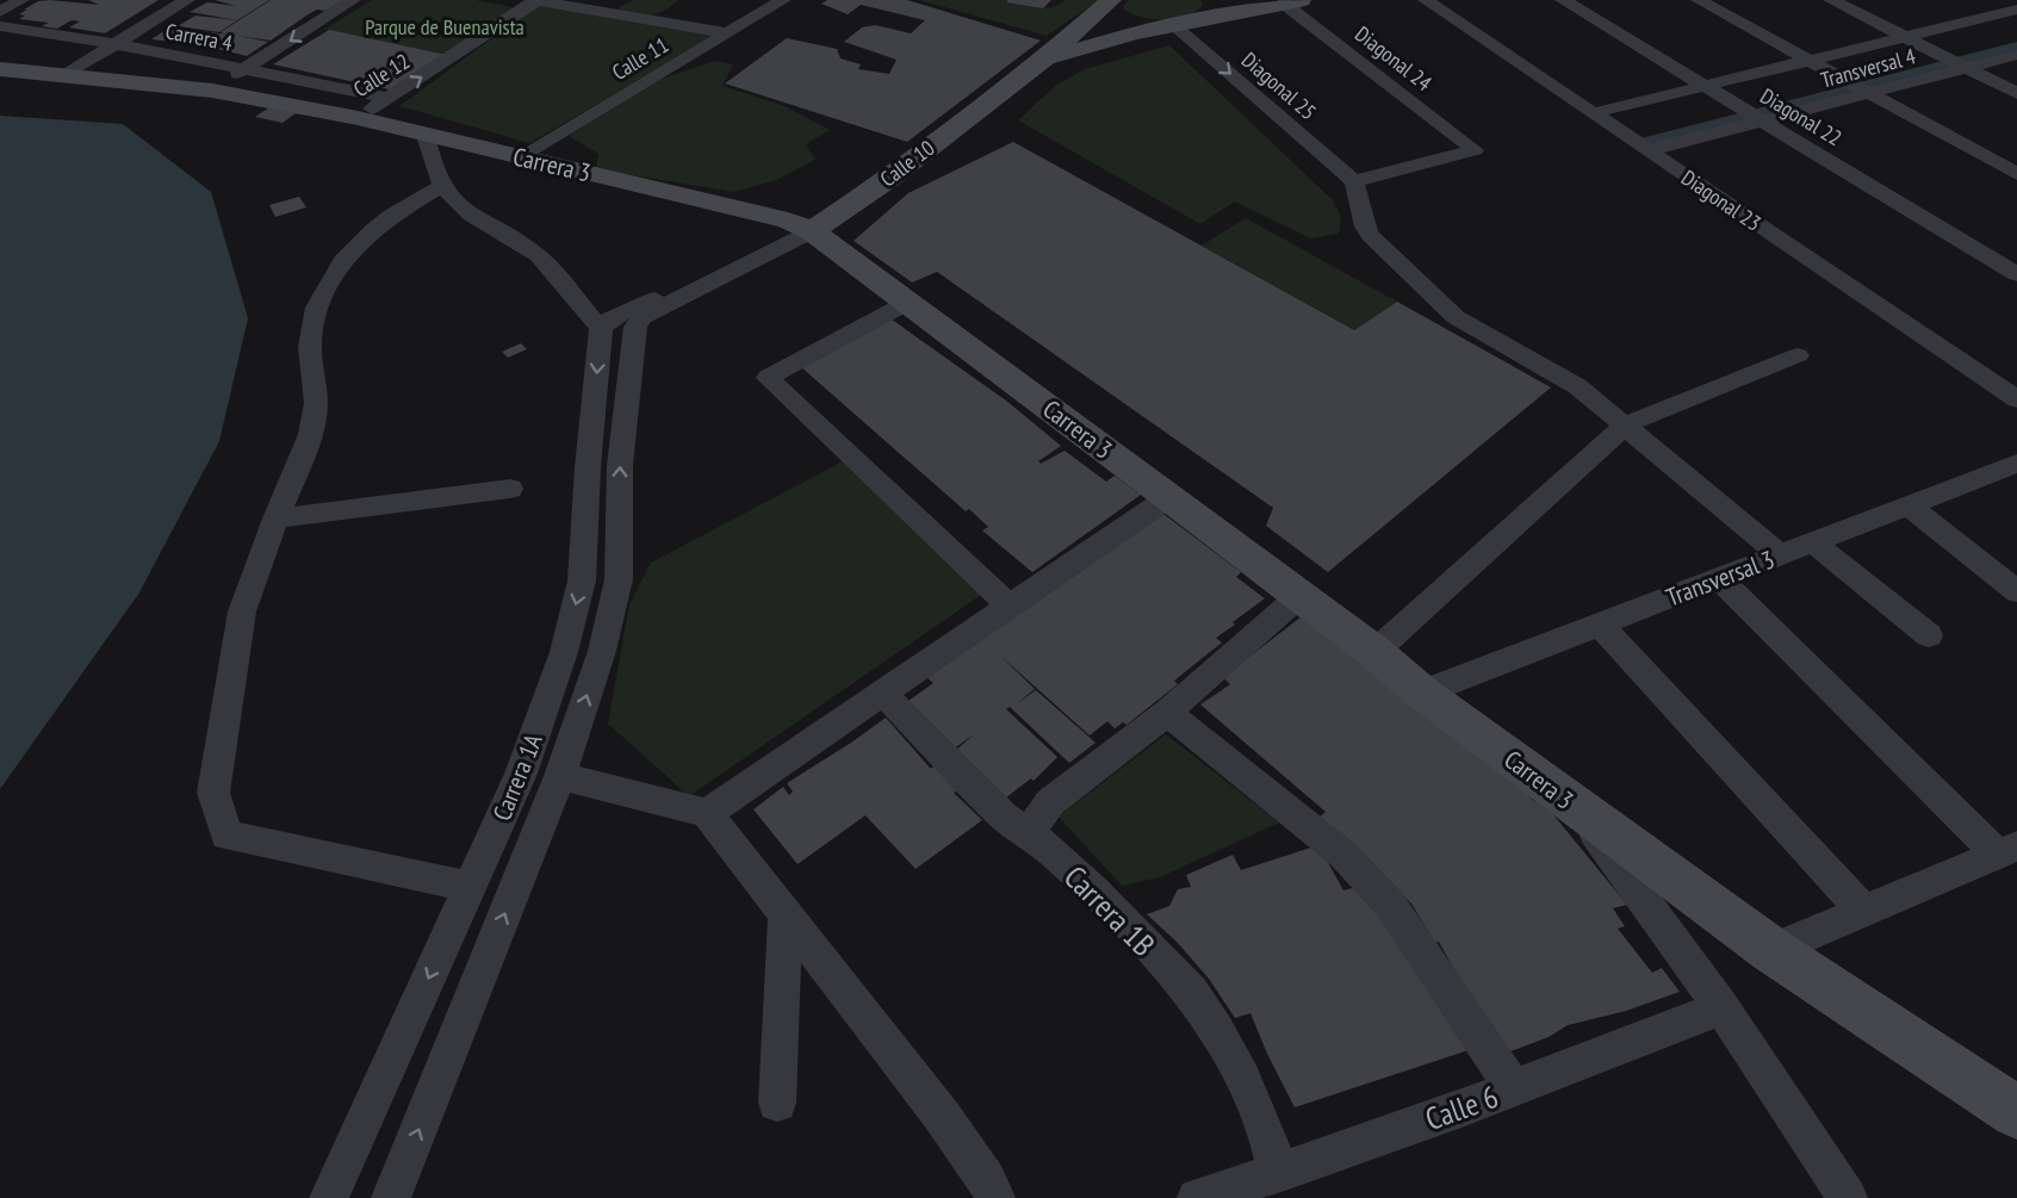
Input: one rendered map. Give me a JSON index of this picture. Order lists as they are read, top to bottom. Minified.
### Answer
{"streets":{"street":["Carrera 4","Calle 11","Diagonal 24","Transversal 4","Calle 12","Diagonal 25","Diagonal 22","Calle 10","Carrera 3","Diagonal 23","Transversal 3","Carrera 1A","Carrera 1B","Calle 6"]},"crossings":[["Carrera 4","Calle 12"],["Calle 11","Carrera 3"],["Diagonal 24","Diagonal 25"],["Diagonal 24","Calle 10"],["Transversal 4","Diagonal 22"],["Transversal 4","Diagonal 23"],["Calle 12","Carrera 3"],["Diagonal 25","Calle 10"],["Calle 10","Carrera 3"],["Calle 10","Carrera 1A"],["Carrera 3","Transversal 3"],["Carrera 1B","Calle 6"]],"one_way":["Calle 12","Diagonal 25"],"parks":["Parque de Buenavista"]}
